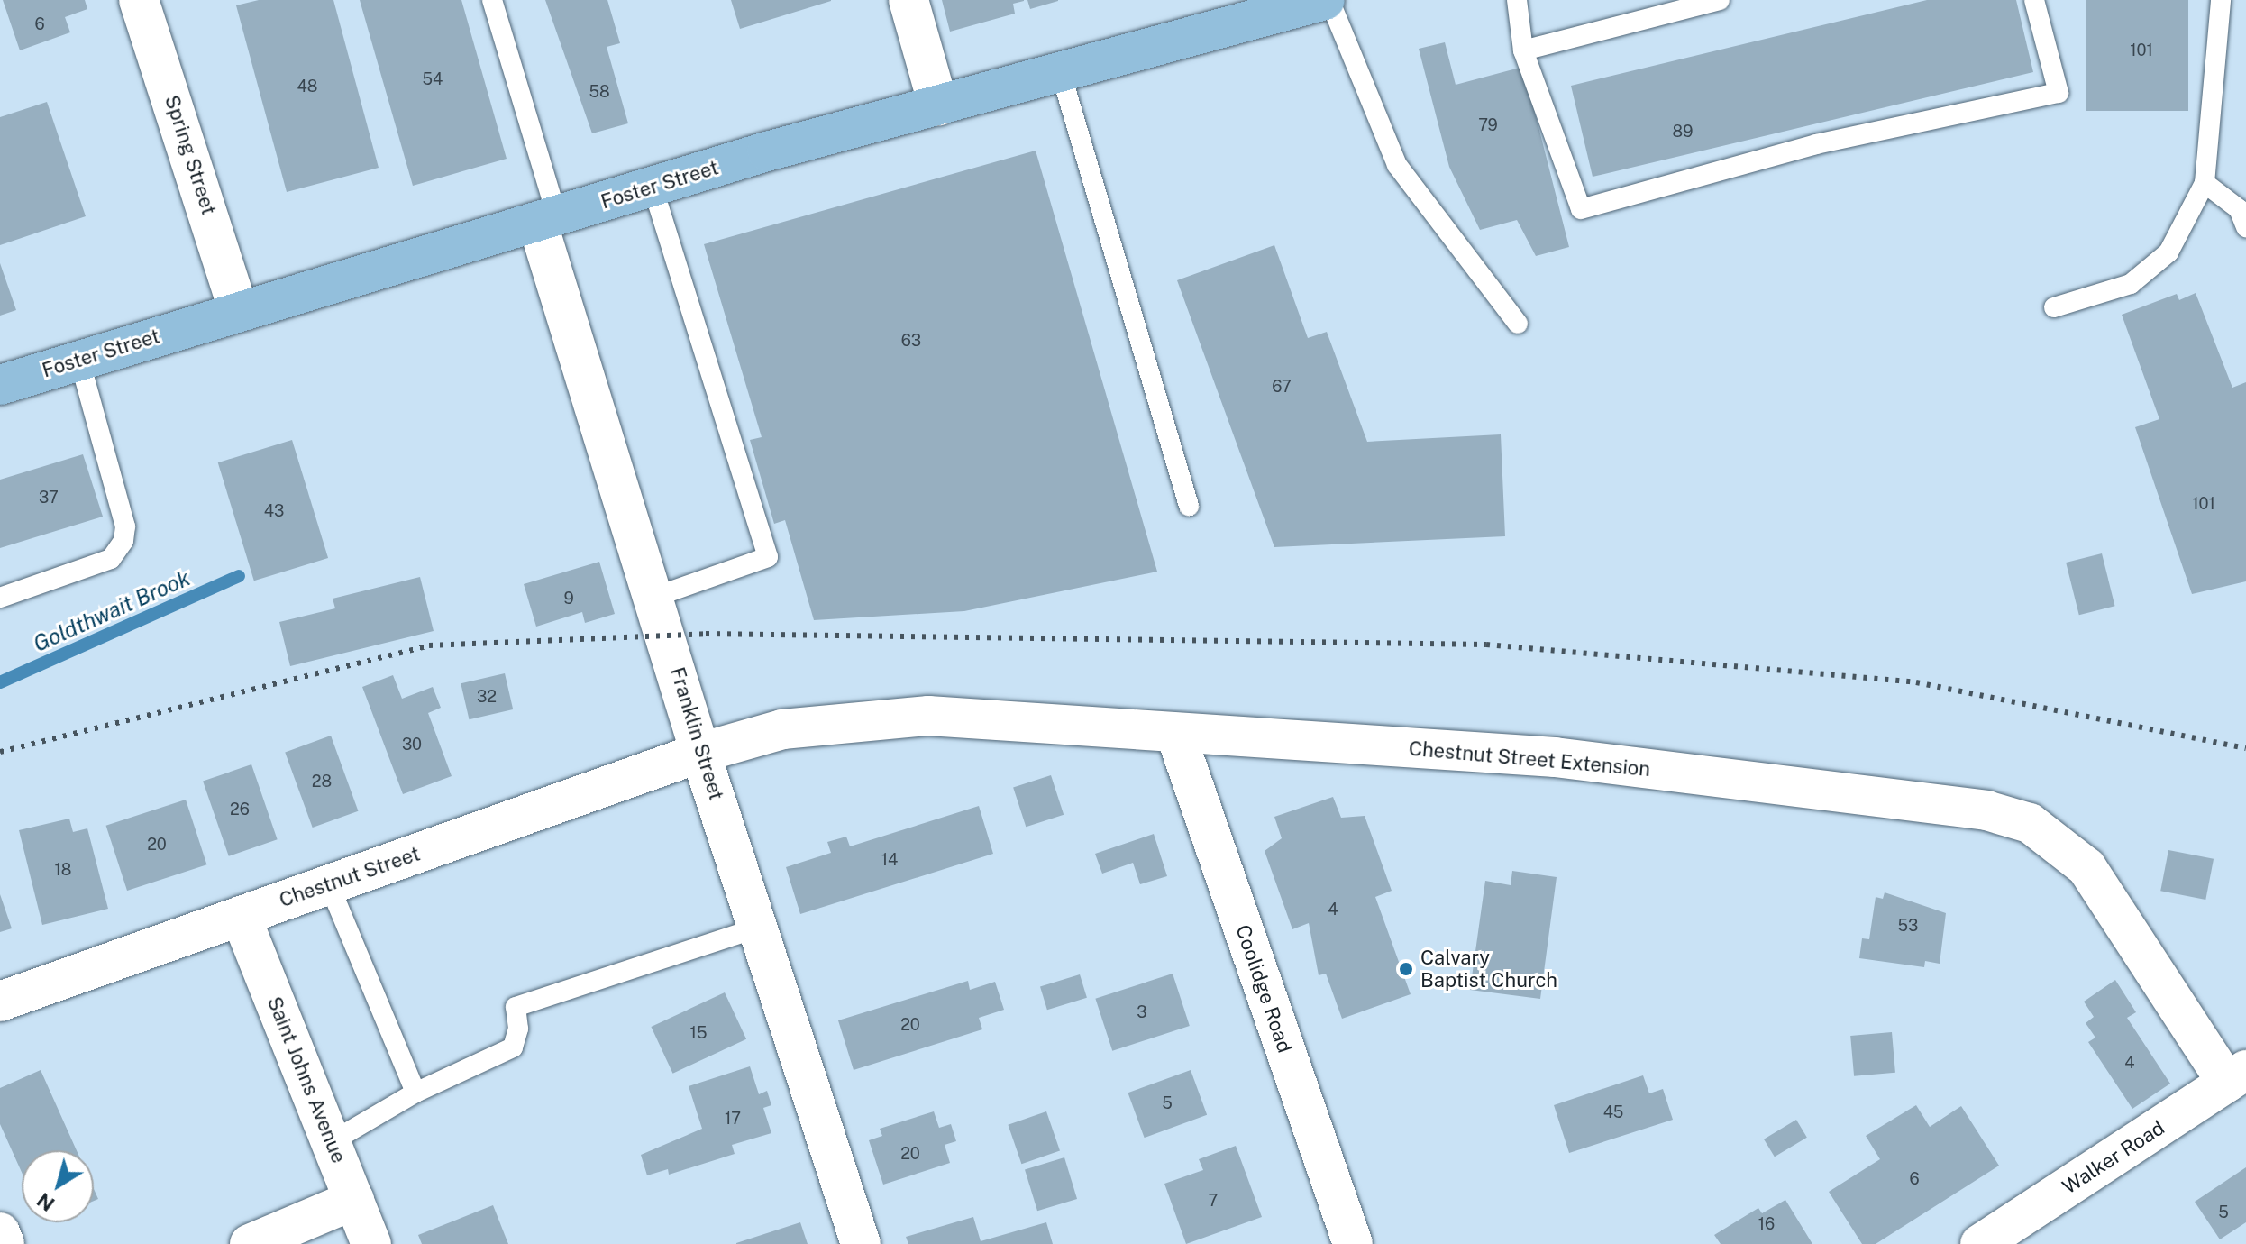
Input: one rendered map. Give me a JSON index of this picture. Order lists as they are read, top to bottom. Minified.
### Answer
{"streets":{"main road":["Foster Street"],"street":["Spring Street","Franklin Street","Chestnut Street Extension","Chestnut Street","Coolidge Road","Saint Johns Avenue","Walker Road"]},"crossings":[["Spring Street","Foster Street"],["Foster Street","Franklin Street"],["Franklin Street","Chestnut Street Extension"],["Franklin Street","Chestnut Street"],["Chestnut Street Extension","Chestnut Street"],["Chestnut Street Extension","Coolidge Road"],["Chestnut Street Extension","Walker Road"],["Chestnut Street","Saint Johns Avenue"]],"water":["Goldthwait Brook"],"places":["Calvary Baptist Church"],"house_numbers":["6","101","54","48","58","79","89","63","67","37","101","43","9","32","30","28","26","20","14","18","4","53","3","20","15","4","5","45","17","20","6","7","5","16"],"north":"bottom left"}
